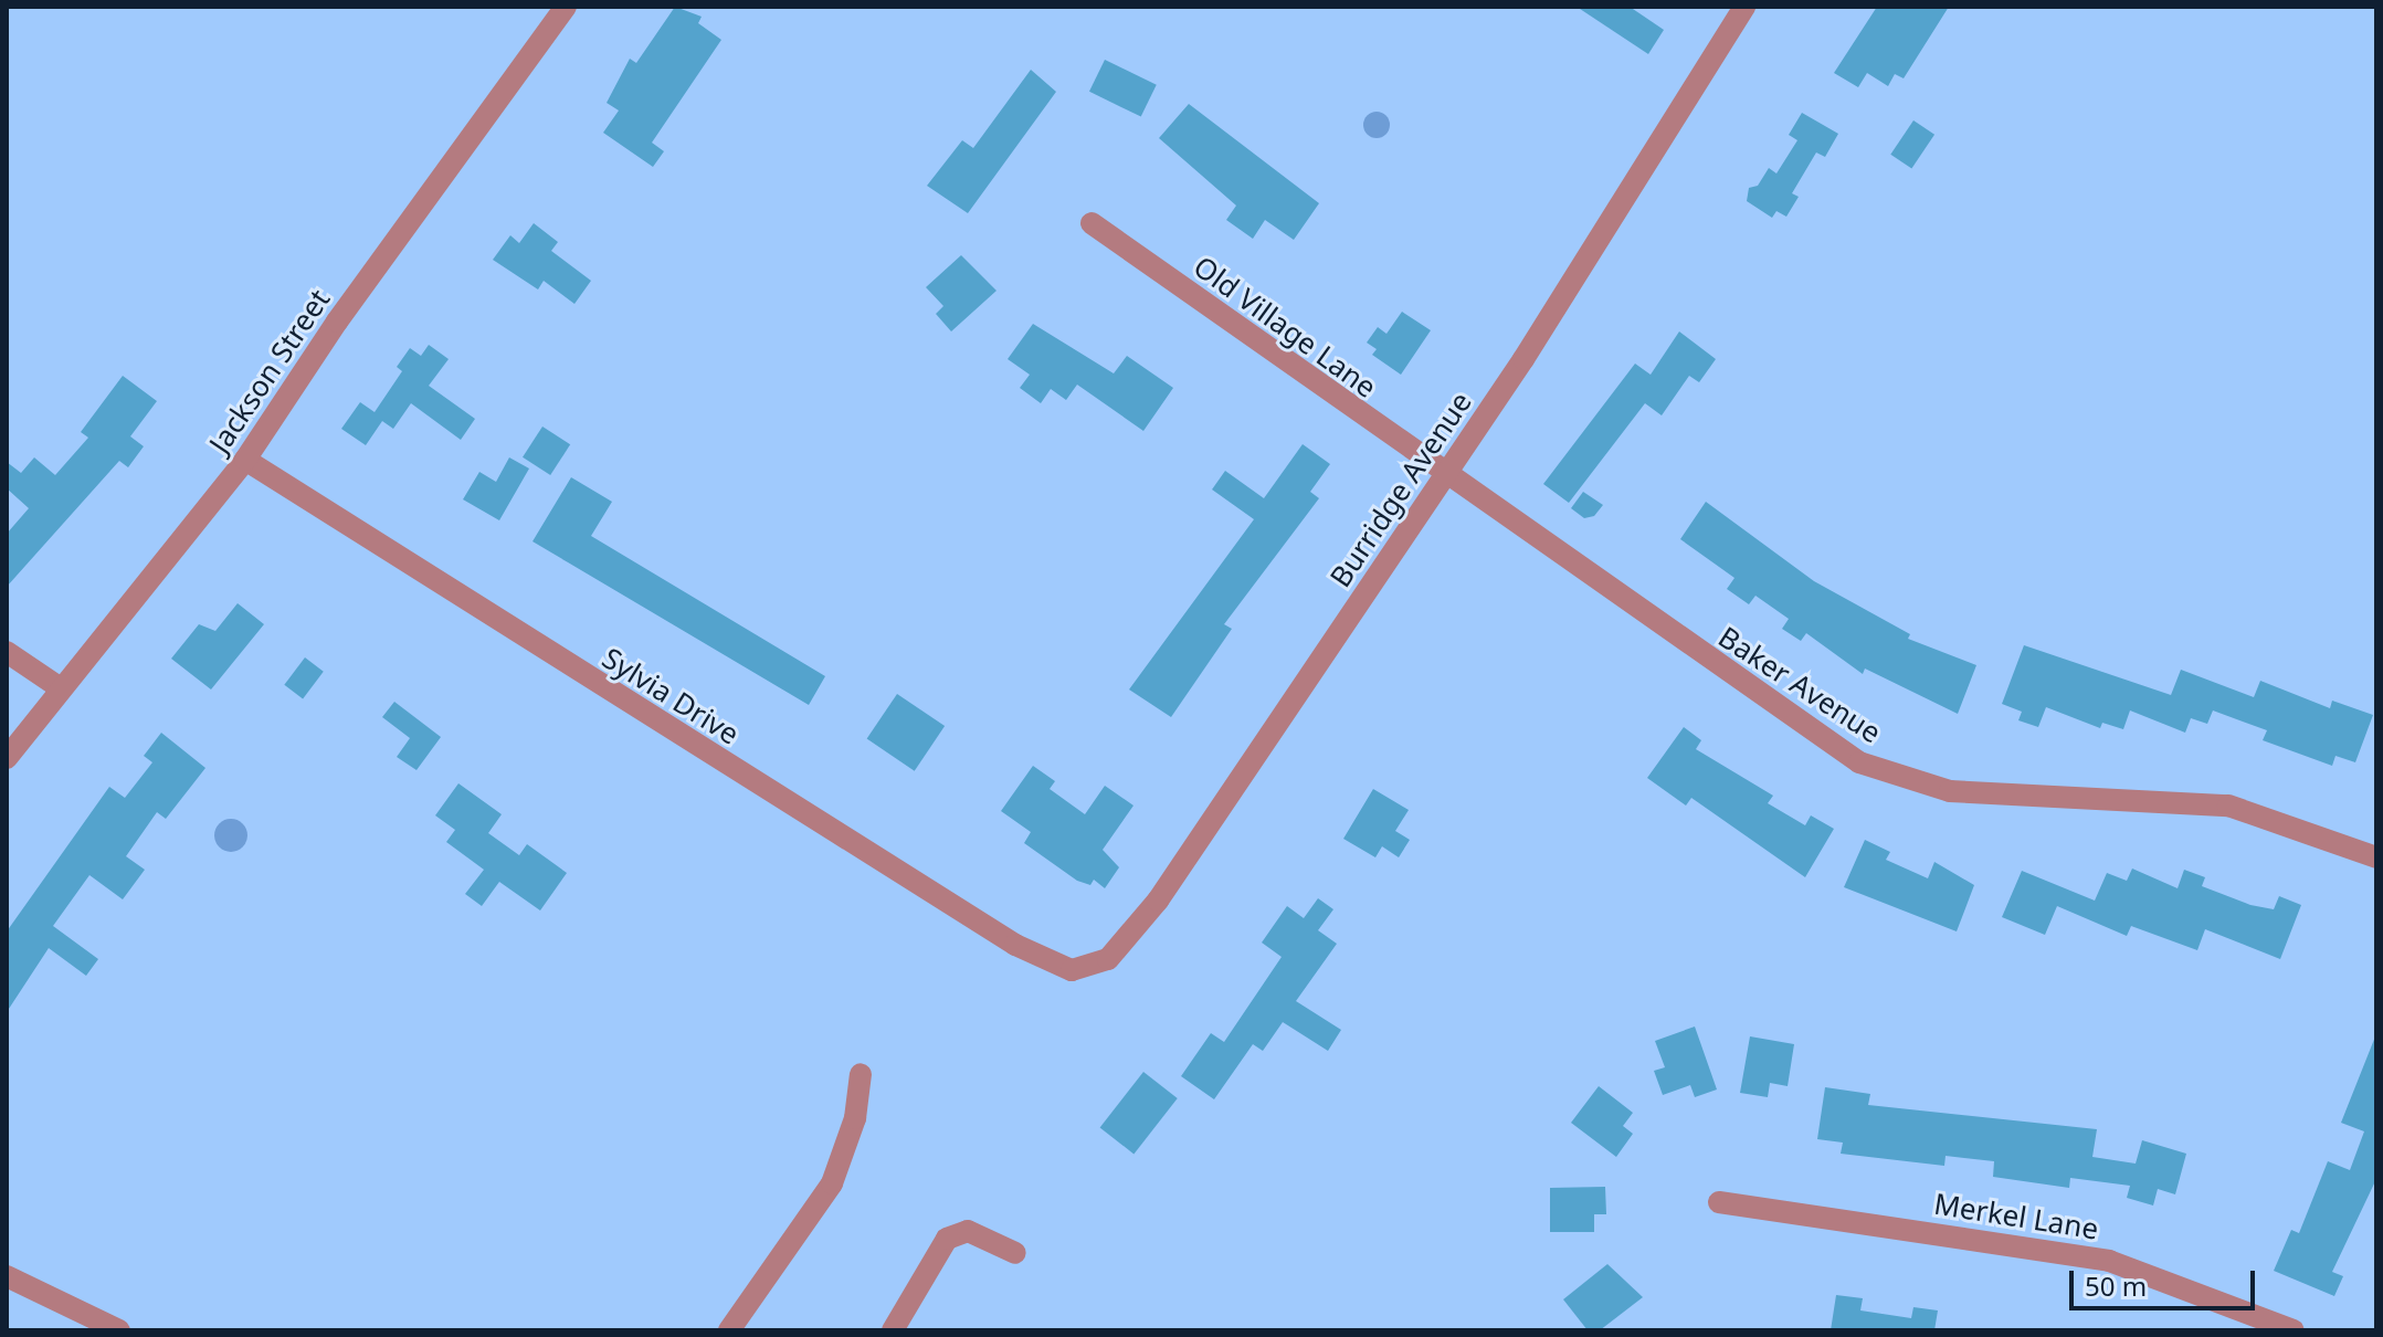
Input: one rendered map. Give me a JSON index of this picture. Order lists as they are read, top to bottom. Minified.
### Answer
{"streets":{"street":["Old Village Lane","Jackson Street","Burridge Avenue","Baker Avenue","Sylvia Drive","Merkel Lane"]},"crossings":[["Old Village Lane","Burridge Avenue"],["Old Village Lane","Baker Avenue"],["Jackson Street","Sylvia Drive"],["Burridge Avenue","Baker Avenue"],["Burridge Avenue","Sylvia Drive"]],"scale_bar":"50 m"}
